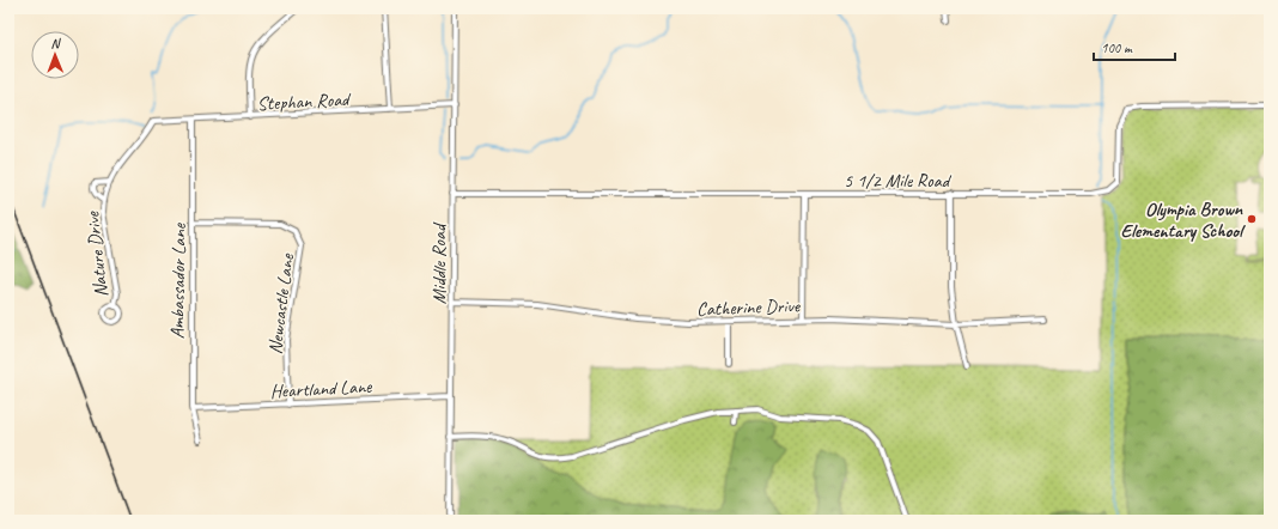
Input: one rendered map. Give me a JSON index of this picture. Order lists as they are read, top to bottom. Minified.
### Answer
{"streets":{"street":["Stephan Road","5 1/2 Mile Road","Nature Drive","Middle Road","Ambassador Lane","Newcastle Lane","Catherine Drive","Heartland Lane"]},"crossings":[["Stephan Road","Nature Drive"],["Stephan Road","Middle Road"],["Stephan Road","Ambassador Lane"],["5 1/2 Mile Road","Middle Road"],["Middle Road","Catherine Drive"],["Middle Road","Heartland Lane"],["Ambassador Lane","Newcastle Lane"],["Ambassador Lane","Heartland Lane"],["Newcastle Lane","Heartland Lane"]],"places":["Olympia Brown Elementary School"],"scale_bar":"100 m","north":"top"}
